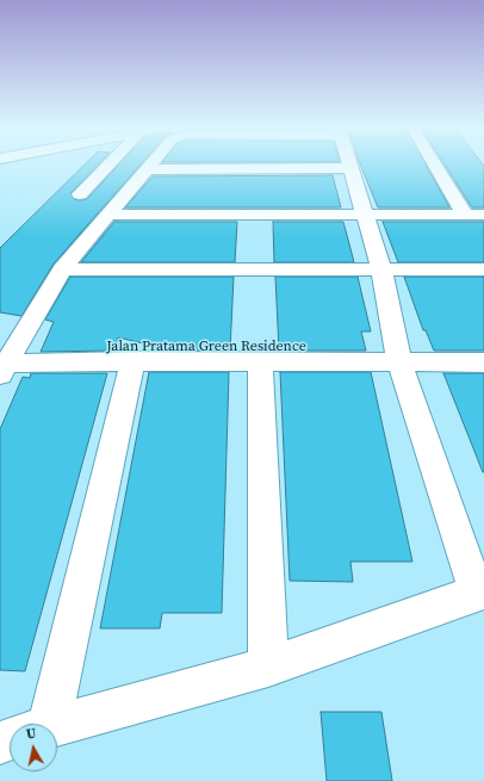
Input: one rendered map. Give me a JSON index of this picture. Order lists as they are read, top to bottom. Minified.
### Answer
{"streets":{"street":["Jalan Pratama Green Residence"]},"north":"top"}
